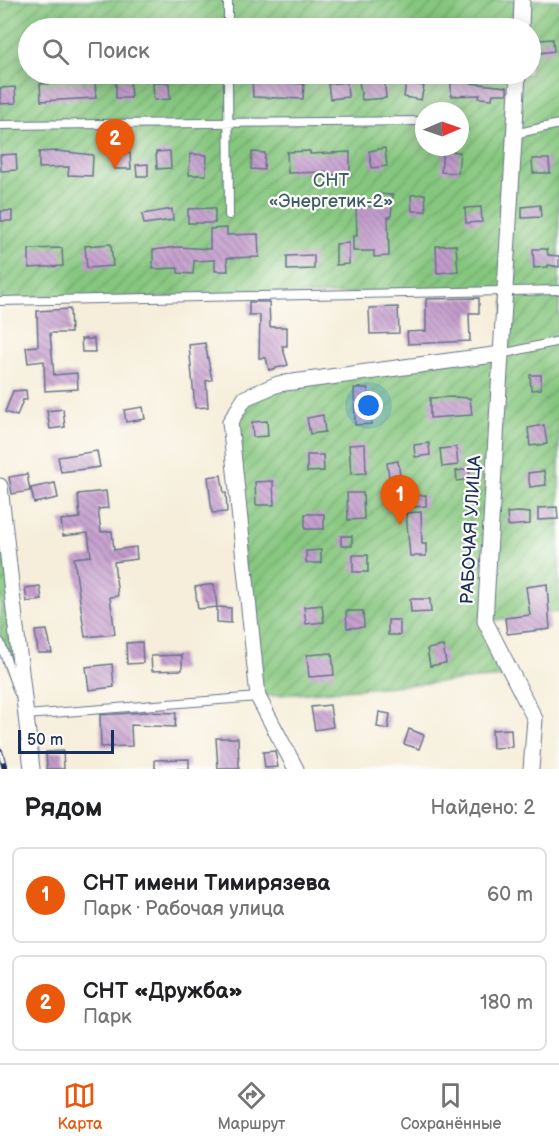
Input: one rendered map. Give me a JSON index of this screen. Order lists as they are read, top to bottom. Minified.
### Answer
{"streets":{"street":["РАБОЧАЯ УЛИЦА"]},"parks":["СНТ «Энергетик-2»"],"scale_bar":"50 m","north":"right","page":{"search":"Поиск","pins":["2","1"],"scale":"50 m","heading":["Рядом","Найдено: 2"],"list":[{"mark":"1","name":"СНТ имени Тимирязева","note":"Парк · Рабочая улица","value":"60 m"},{"mark":"2","name":"СНТ «Дружба»","note":"Парк","value":"180 m"}],"nav":["Карта","Маршрут","Сохранённые"]}}
